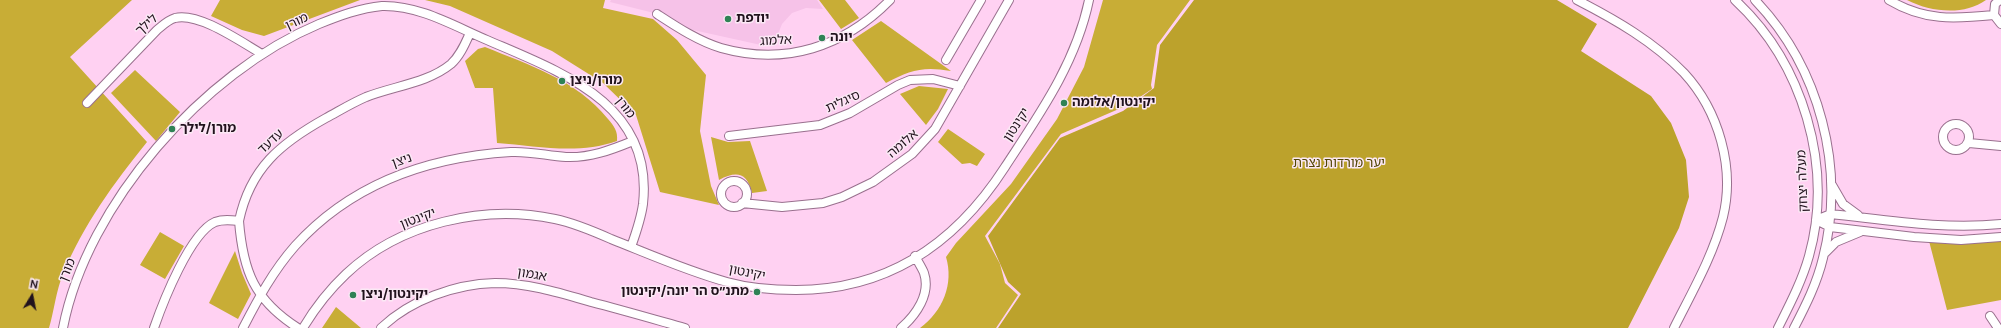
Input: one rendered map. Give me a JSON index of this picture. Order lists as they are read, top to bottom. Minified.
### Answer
{"streets":{"street":["מורן","לילך","אלמוג","סיגלית","יקינטון","עדעד","אלומה","ניצן","מעלה יצחק","אגמון"]},"crossings":[["מורן","לילך"],["מורן","יקינטון"],["מורן","עדעד"],["מורן","ניצן"],["סיגלית","אלומה"],["עדעד","ניצן"]],"parks":["יער מורדות נצרת"],"places":["יודפת","יונה","מורן/ניצן","יקינטון/אלומה","מורן/לילך","מתנ״ס הר יונה/יקינטון","יקינטון/ניצן"],"north":"top"}
